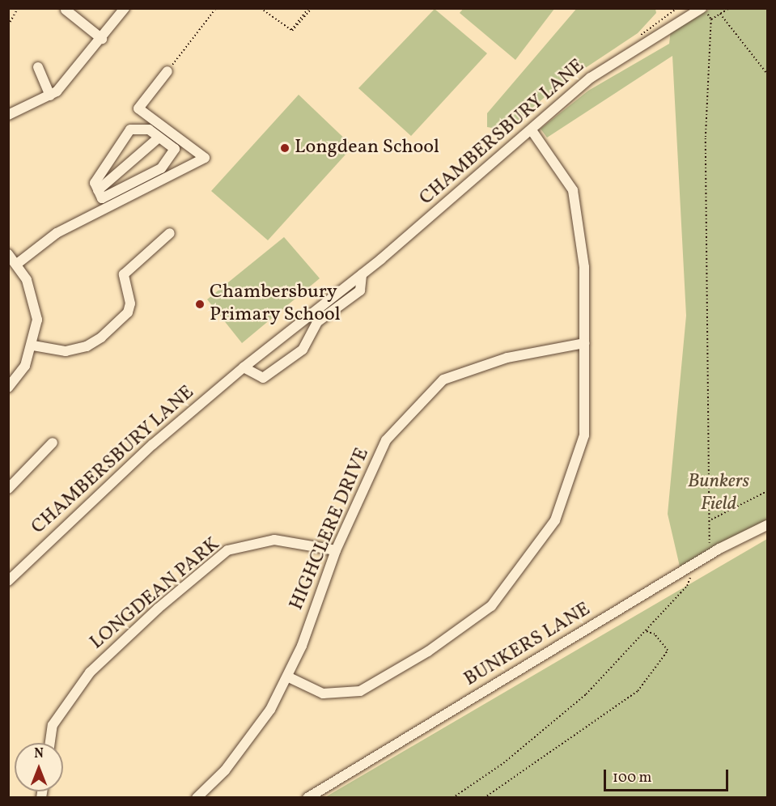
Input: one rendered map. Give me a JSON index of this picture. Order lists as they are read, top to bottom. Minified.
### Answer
{"streets":{"street":["CHAMBERSBURY LANE","HIGHCLERE DRIVE","LONGDEAN PARK","BUNKERS LANE"]},"crossings":[["HIGHCLERE DRIVE","LONGDEAN PARK"]],"parks":["Bunkers Field"],"places":["Longdean School","Chambersbury Primary School"],"scale_bar":"100 m","north":"top"}
